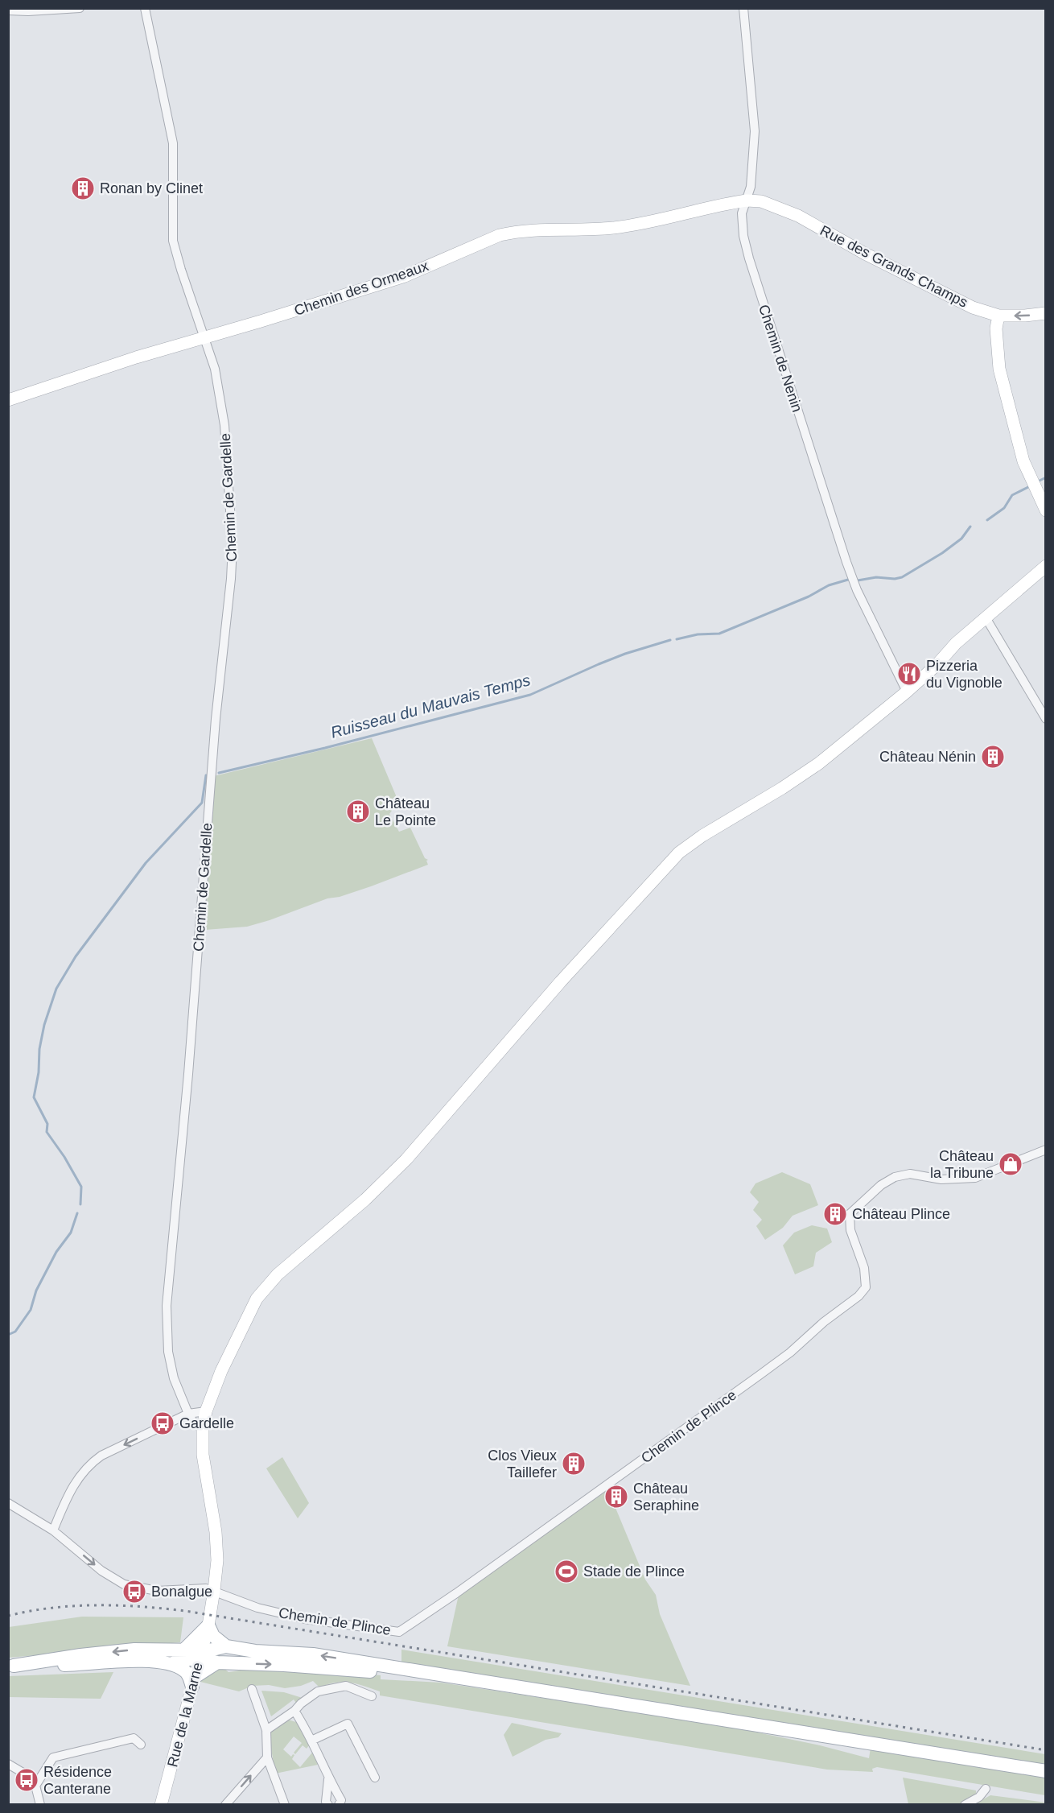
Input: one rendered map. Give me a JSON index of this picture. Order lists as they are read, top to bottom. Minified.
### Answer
{"streets":{"main road":["Rue des Grands Champs","Chemin des Ormeaux","Rue de la Marne"],"street":["Chemin de Nenin","Chemin de Gardelle","Chemin de Plince"]},"crossings":[["Rue des Grands Champs","Chemin des Ormeaux"],["Rue des Grands Champs","Chemin de Nenin"],["Chemin des Ormeaux","Chemin de Nenin"],["Chemin des Ormeaux","Chemin de Gardelle"],["Chemin de Nenin","Rue de la Marne"],["Chemin de Gardelle","Rue de la Marne"],["Chemin de Plince","Rue de la Marne"]],"water":["Ruisseau du Mauvais Temps"],"places":{"building":["Ronan by Clinet","Château Nénin","Château Le Pointe","Château Plince","Clos Vieux Taillefer","Château Seraphine"],"restaurant":["Pizzeria du Vignoble"],"shop":["Château la Tribune"],"bus stop":["Gardelle","Bonalgue","Résidence Canterane"],"sports":["Stade de Plince"]}}
